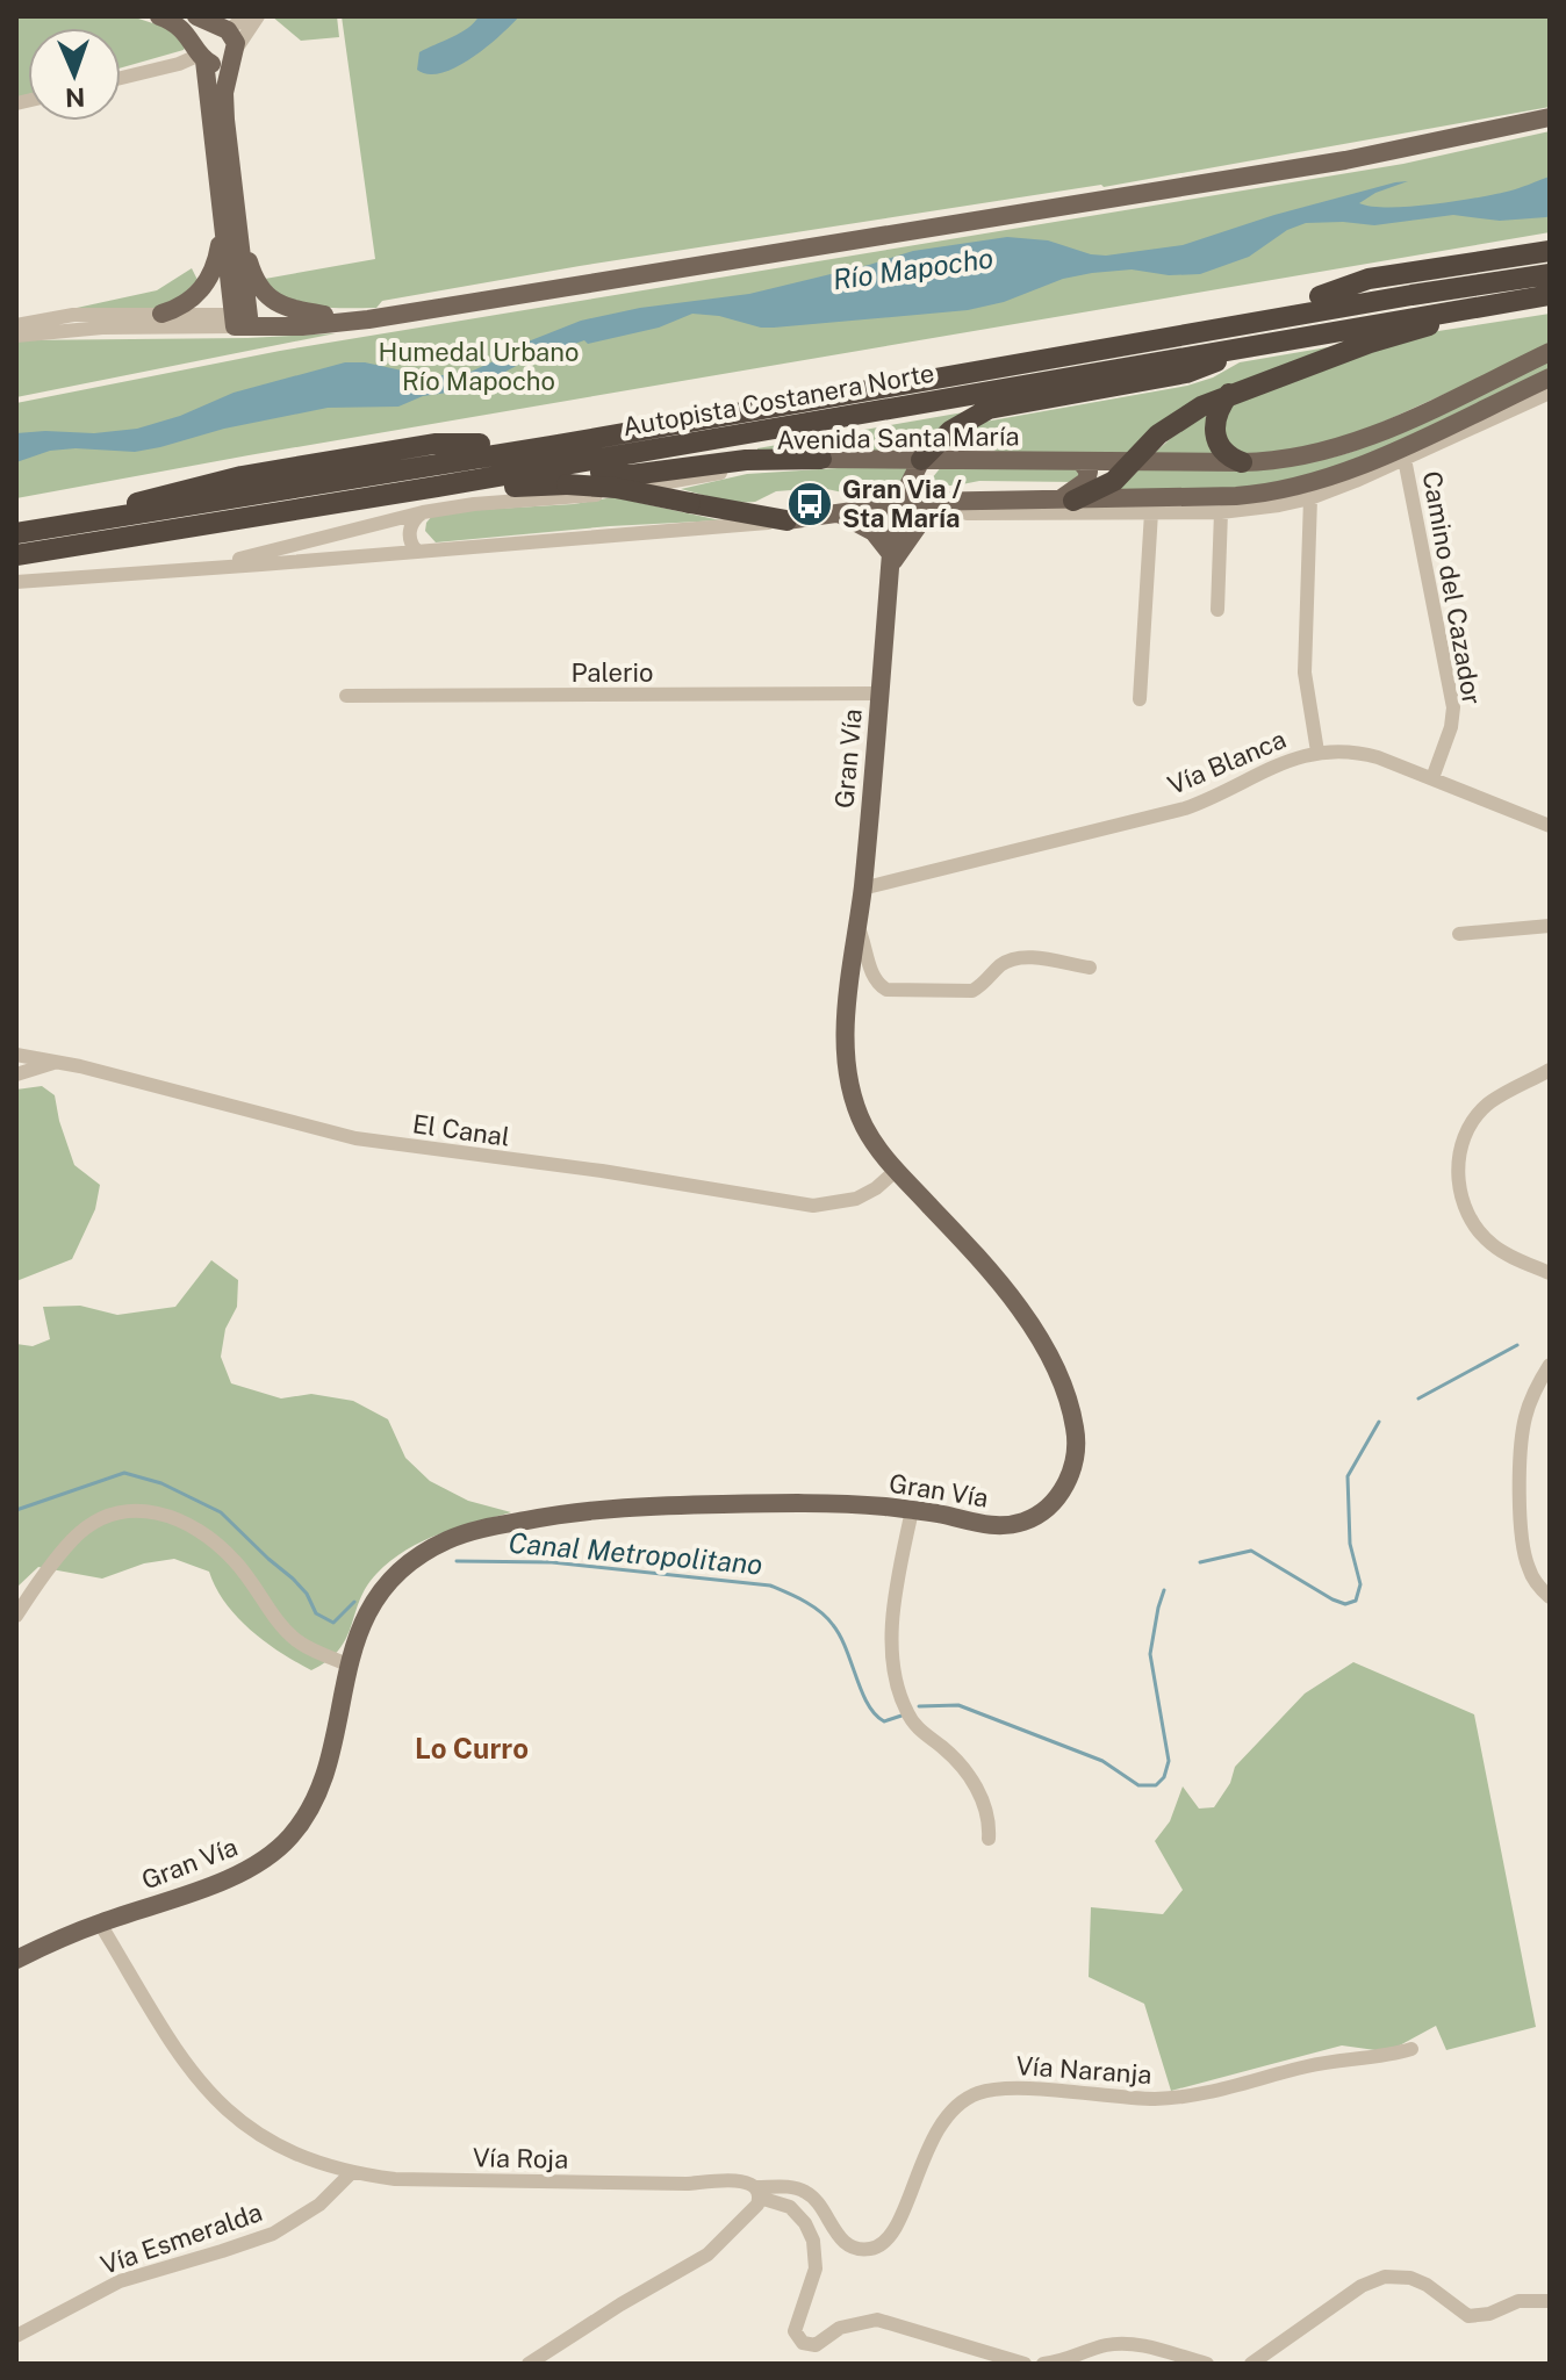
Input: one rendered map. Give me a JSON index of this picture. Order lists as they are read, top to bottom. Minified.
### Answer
{"streets":{"highway":["Autopista Costanera Norte"],"main road":["Avenida Santa María","Gran Vía"],"street":["Camino del Cazador","Palerio","Vía Blanca","El Canal","Vía Naranja","Vía Roja","Vía Esmeralda"]},"crossings":[["Avenida Santa María","Camino del Cazador"],["Avenida Santa María","Gran Vía"],["Camino del Cazador","Vía Blanca"],["Palerio","Gran Vía"],["Gran Vía","Vía Blanca"],["Gran Vía","El Canal"],["Gran Vía","Vía Roja"],["Vía Naranja","Vía Roja"],["Vía Roja","Vía Esmeralda"]],"districts":["Lo Curro"],"water":["Río Mapocho","Canal Metropolitano"],"parks":["Humedal Urbano Río Mapocho"],"places":{"bus stop":["Gran Via / Sta María"]},"north":"bottom"}
